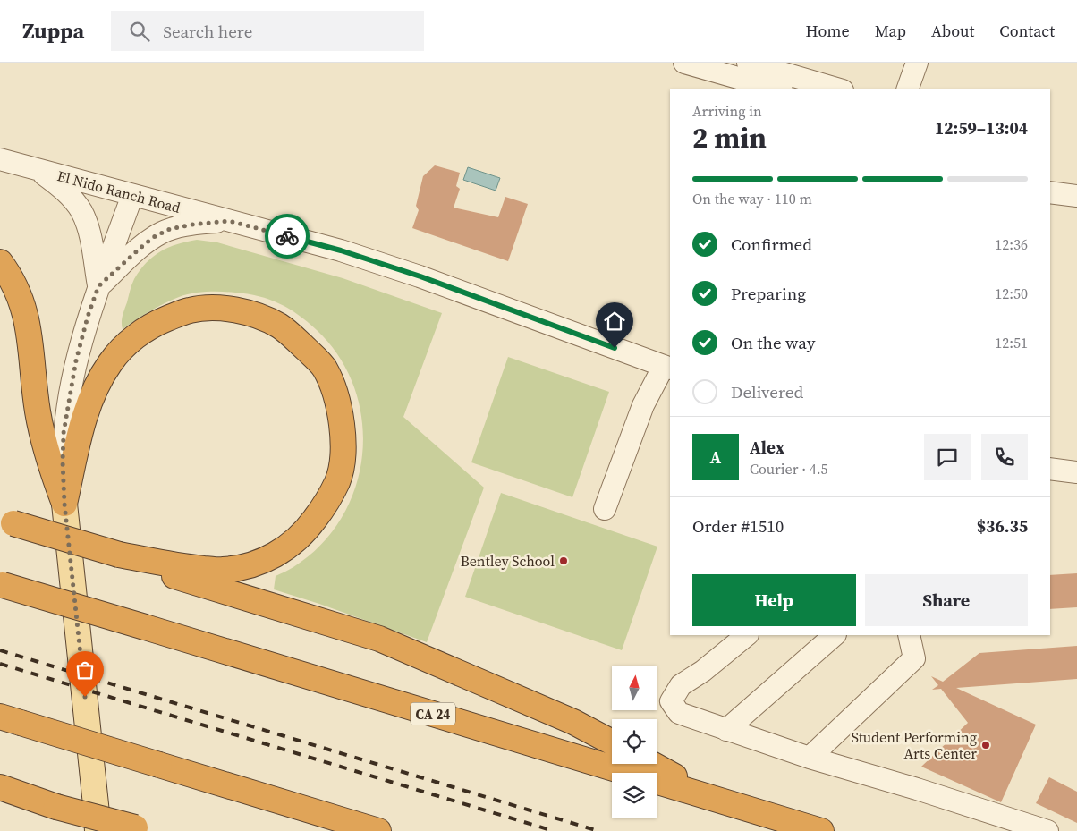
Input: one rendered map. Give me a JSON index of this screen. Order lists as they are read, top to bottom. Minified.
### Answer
{"streets":{"highway":["CA 24"],"street":["El Nido Ranch Road"]},"places":["Bentley School","Student Performing Arts Center"],"north":"top","page":{"header":"Zuppa","search":"Search here","nav":["Home","Map","About","Contact"],"heading":["2 min","Arriving in","12:59–13:04"],"panel":["Alex","Courier · 4.5","Order #1510","$36.35"],"bar":"On the way · 110 m","list":[["Confirmed","12:36"],["Preparing","12:50"],["On the way","12:51"],"Delivered"],"round":"A","buttons":["Help","Share"]}}
